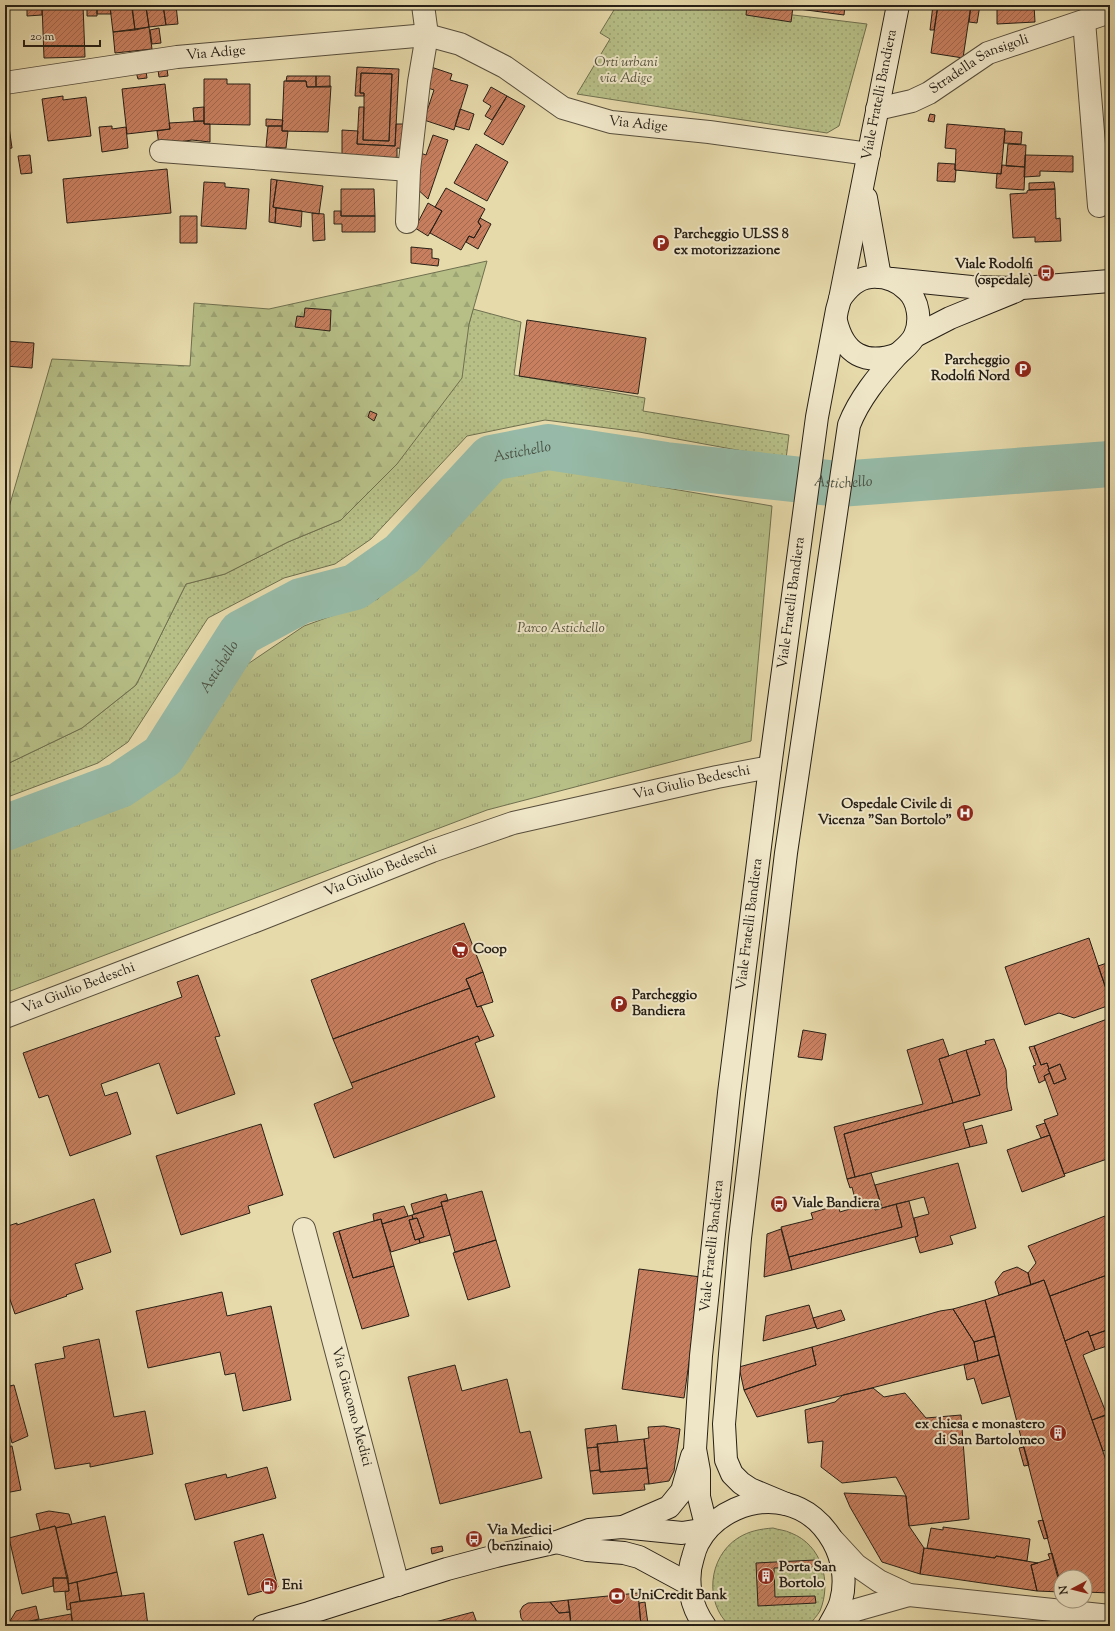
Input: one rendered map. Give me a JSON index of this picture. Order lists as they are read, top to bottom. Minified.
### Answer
{"streets":{"main road":["Via Adige","Stradella Sansigoli","Viale Fratelli Bandiera","Via Giulio Bedeschi","Via Giacomo Medici"]},"crossings":[["Via Adige","Viale Fratelli Bandiera"],["Stradella Sansigoli","Viale Fratelli Bandiera"],["Viale Fratelli Bandiera","Via Giulio Bedeschi"]],"water":["Astichello"],"parks":["Orti urbani via Adige","Parco Astichello"],"places":{"parking":["Parcheggio ULSS 8 ex motorizzazione","Parcheggio Rodolfi Nord","Parcheggio Bandiera"],"bus stop":["Viale Rodolfi (ospedale)","Viale Bandiera","Via Medici (benzinaio)"],"hospital":["Ospedale Civile di Vicenza \"San Bortolo\""],"supermarket":["Coop"],"building":["ex chiesa e monastero di San Bartolomeo","Porta San Bortolo"],"fuel station":["Eni"],"bank":["UniCredit Bank"]},"scale_bar":"20 m","north":"left"}
